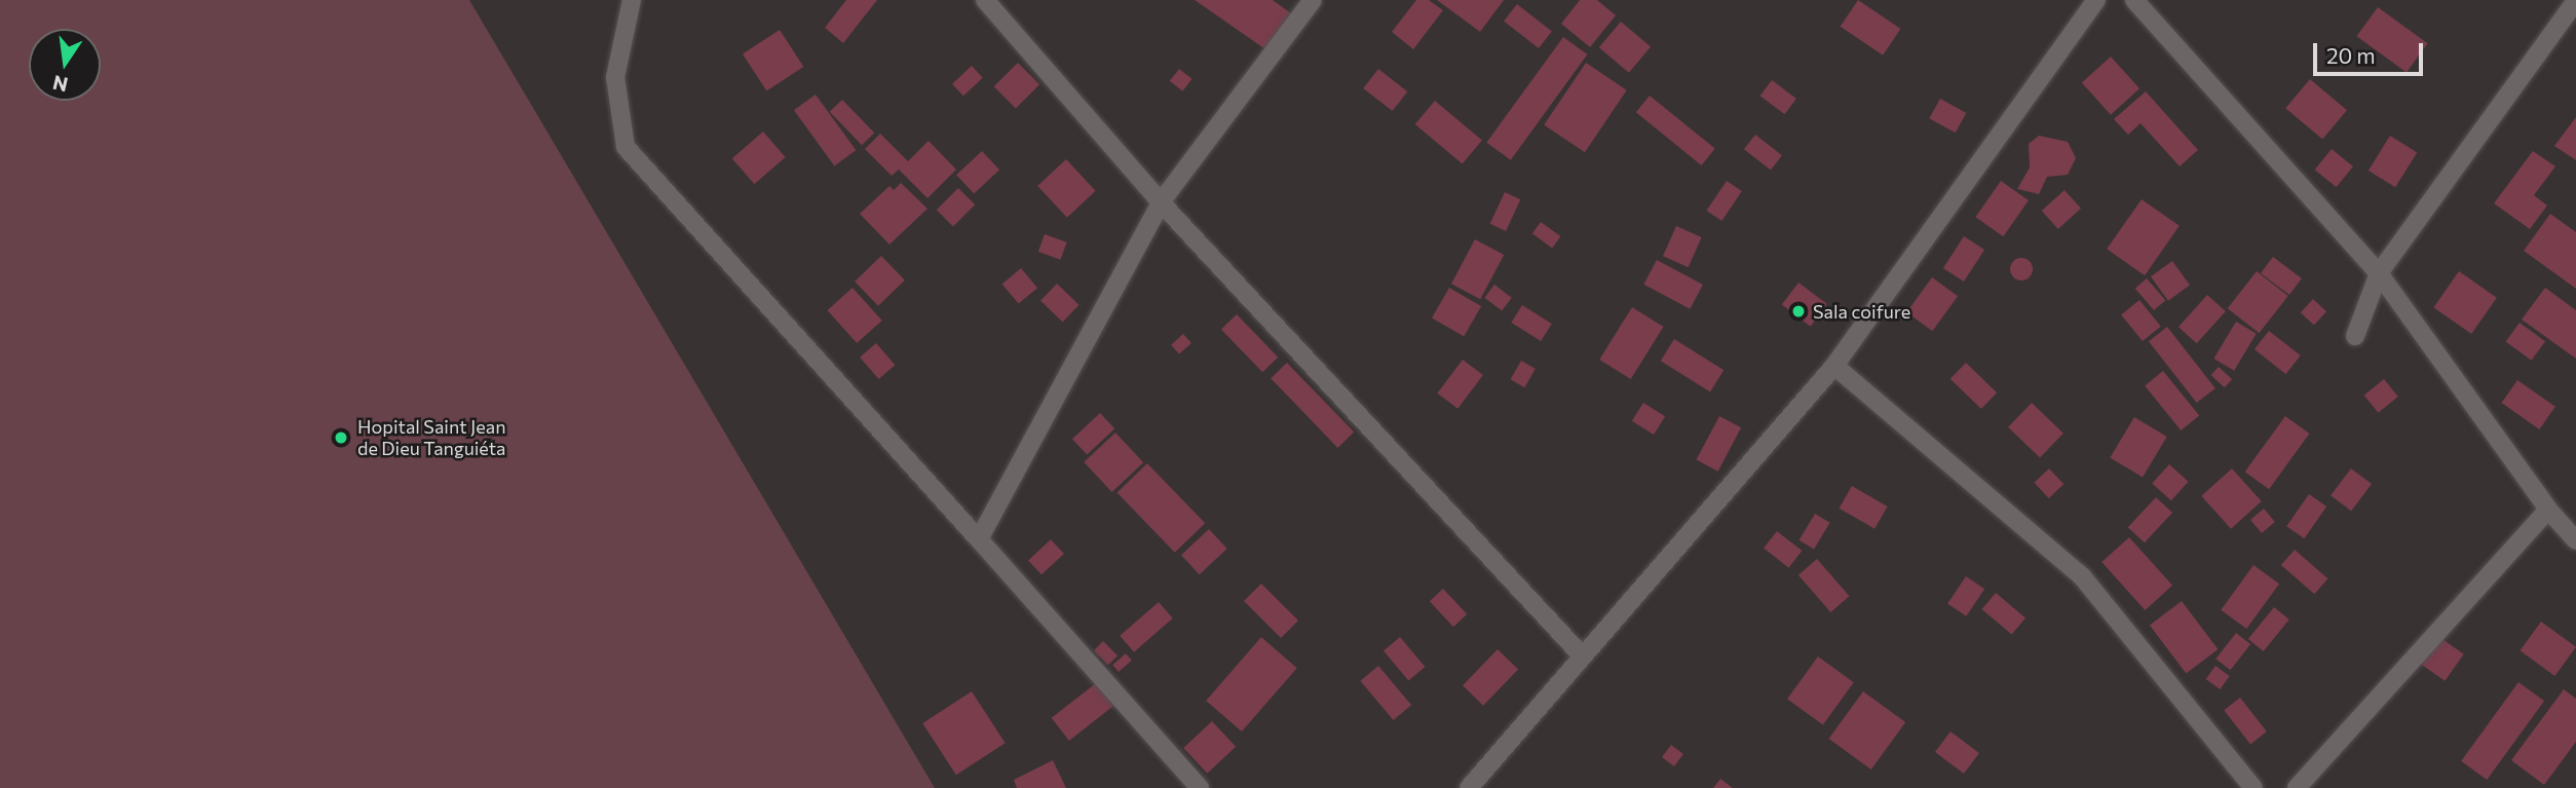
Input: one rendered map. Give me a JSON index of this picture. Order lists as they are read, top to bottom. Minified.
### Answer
{"places":["Sala coifure","Hopital Saint Jean de Dieu Tanguiéta"],"scale_bar":"20 m","north":"bottom"}
